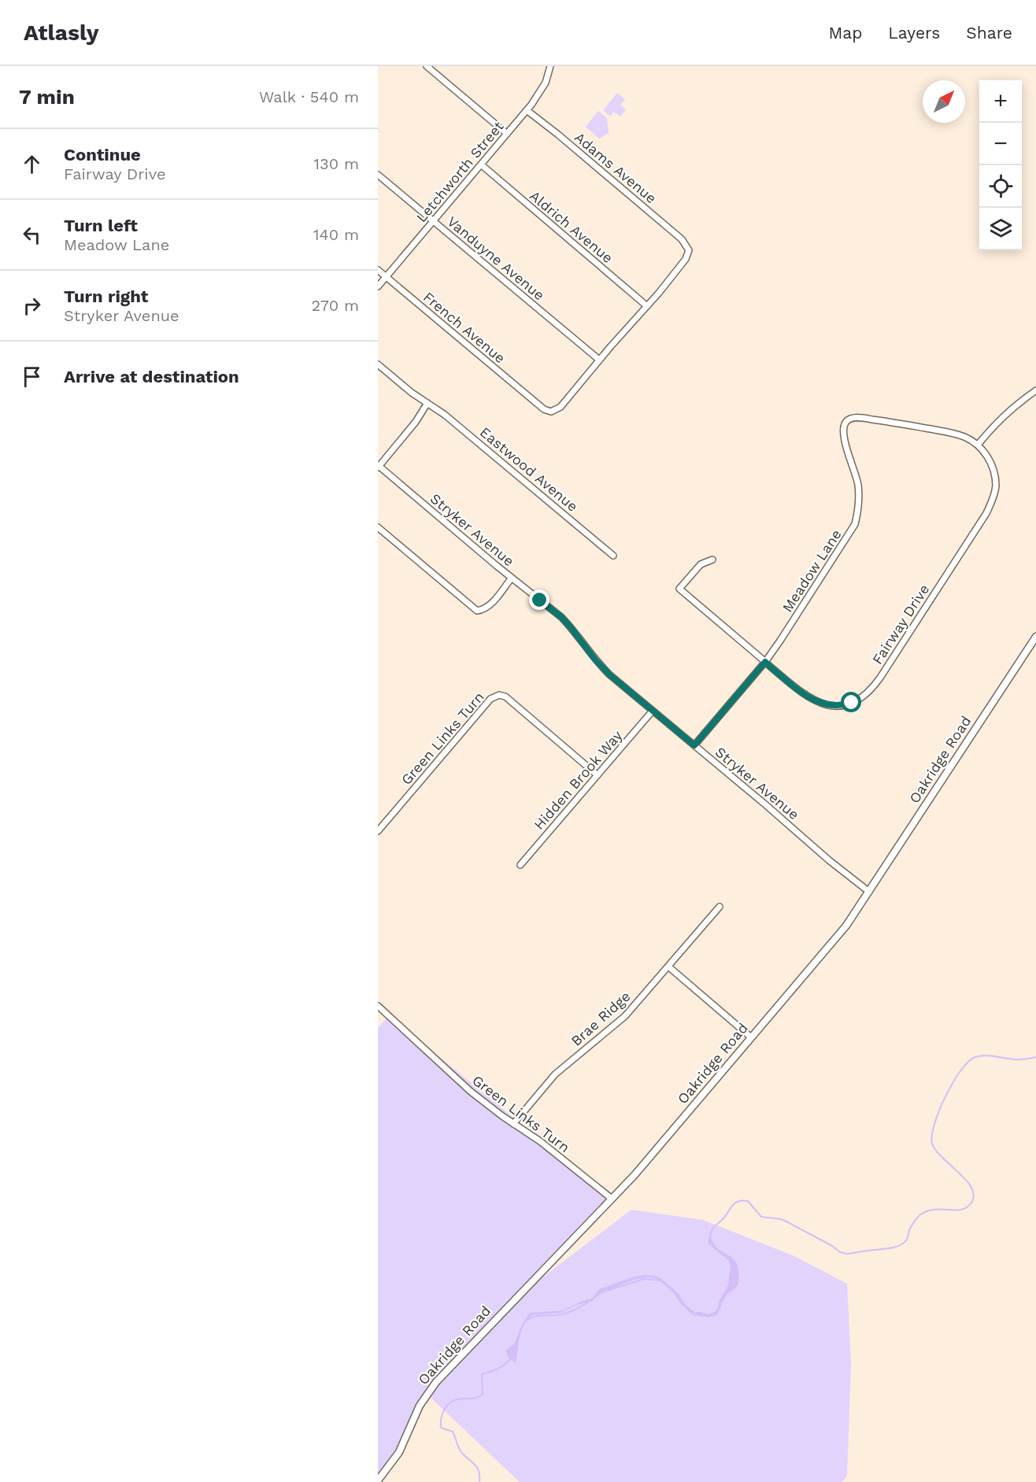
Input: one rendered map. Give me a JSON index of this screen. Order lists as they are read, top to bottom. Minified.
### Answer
{"streets":{"street":["Adams Avenue","Letchworth Street","Aldrich Avenue","Vanduyne Avenue","French Avenue","Eastwood Avenue","Stryker Avenue","Meadow Lane","Fairway Drive","Green Links Turn","Oakridge Road","Hidden Brook Way","Brae Ridge"]},"crossings":[["Adams Avenue","Letchworth Street"],["Adams Avenue","Aldrich Avenue"],["Letchworth Street","Aldrich Avenue"],["Letchworth Street","Vanduyne Avenue"],["Letchworth Street","French Avenue"],["Vanduyne Avenue","French Avenue"],["Stryker Avenue","Meadow Lane"],["Stryker Avenue","Oakridge Road"],["Stryker Avenue","Hidden Brook Way"],["Meadow Lane","Fairway Drive"],["Green Links Turn","Oakridge Road"],["Green Links Turn","Hidden Brook Way"],["Green Links Turn","Brae Ridge"]],"north":"top right","page":{"header":"Atlasly","nav":["Map","Layers","Share"],"heading":["7 min","Walk · 540 m"],"map_buttons":["+","−"],"list":[["Continue","Fairway Drive","130 m"],["Turn left","Meadow Lane","140 m"],["Turn right","Stryker Avenue","270 m"],"Arrive at destination"]}}
